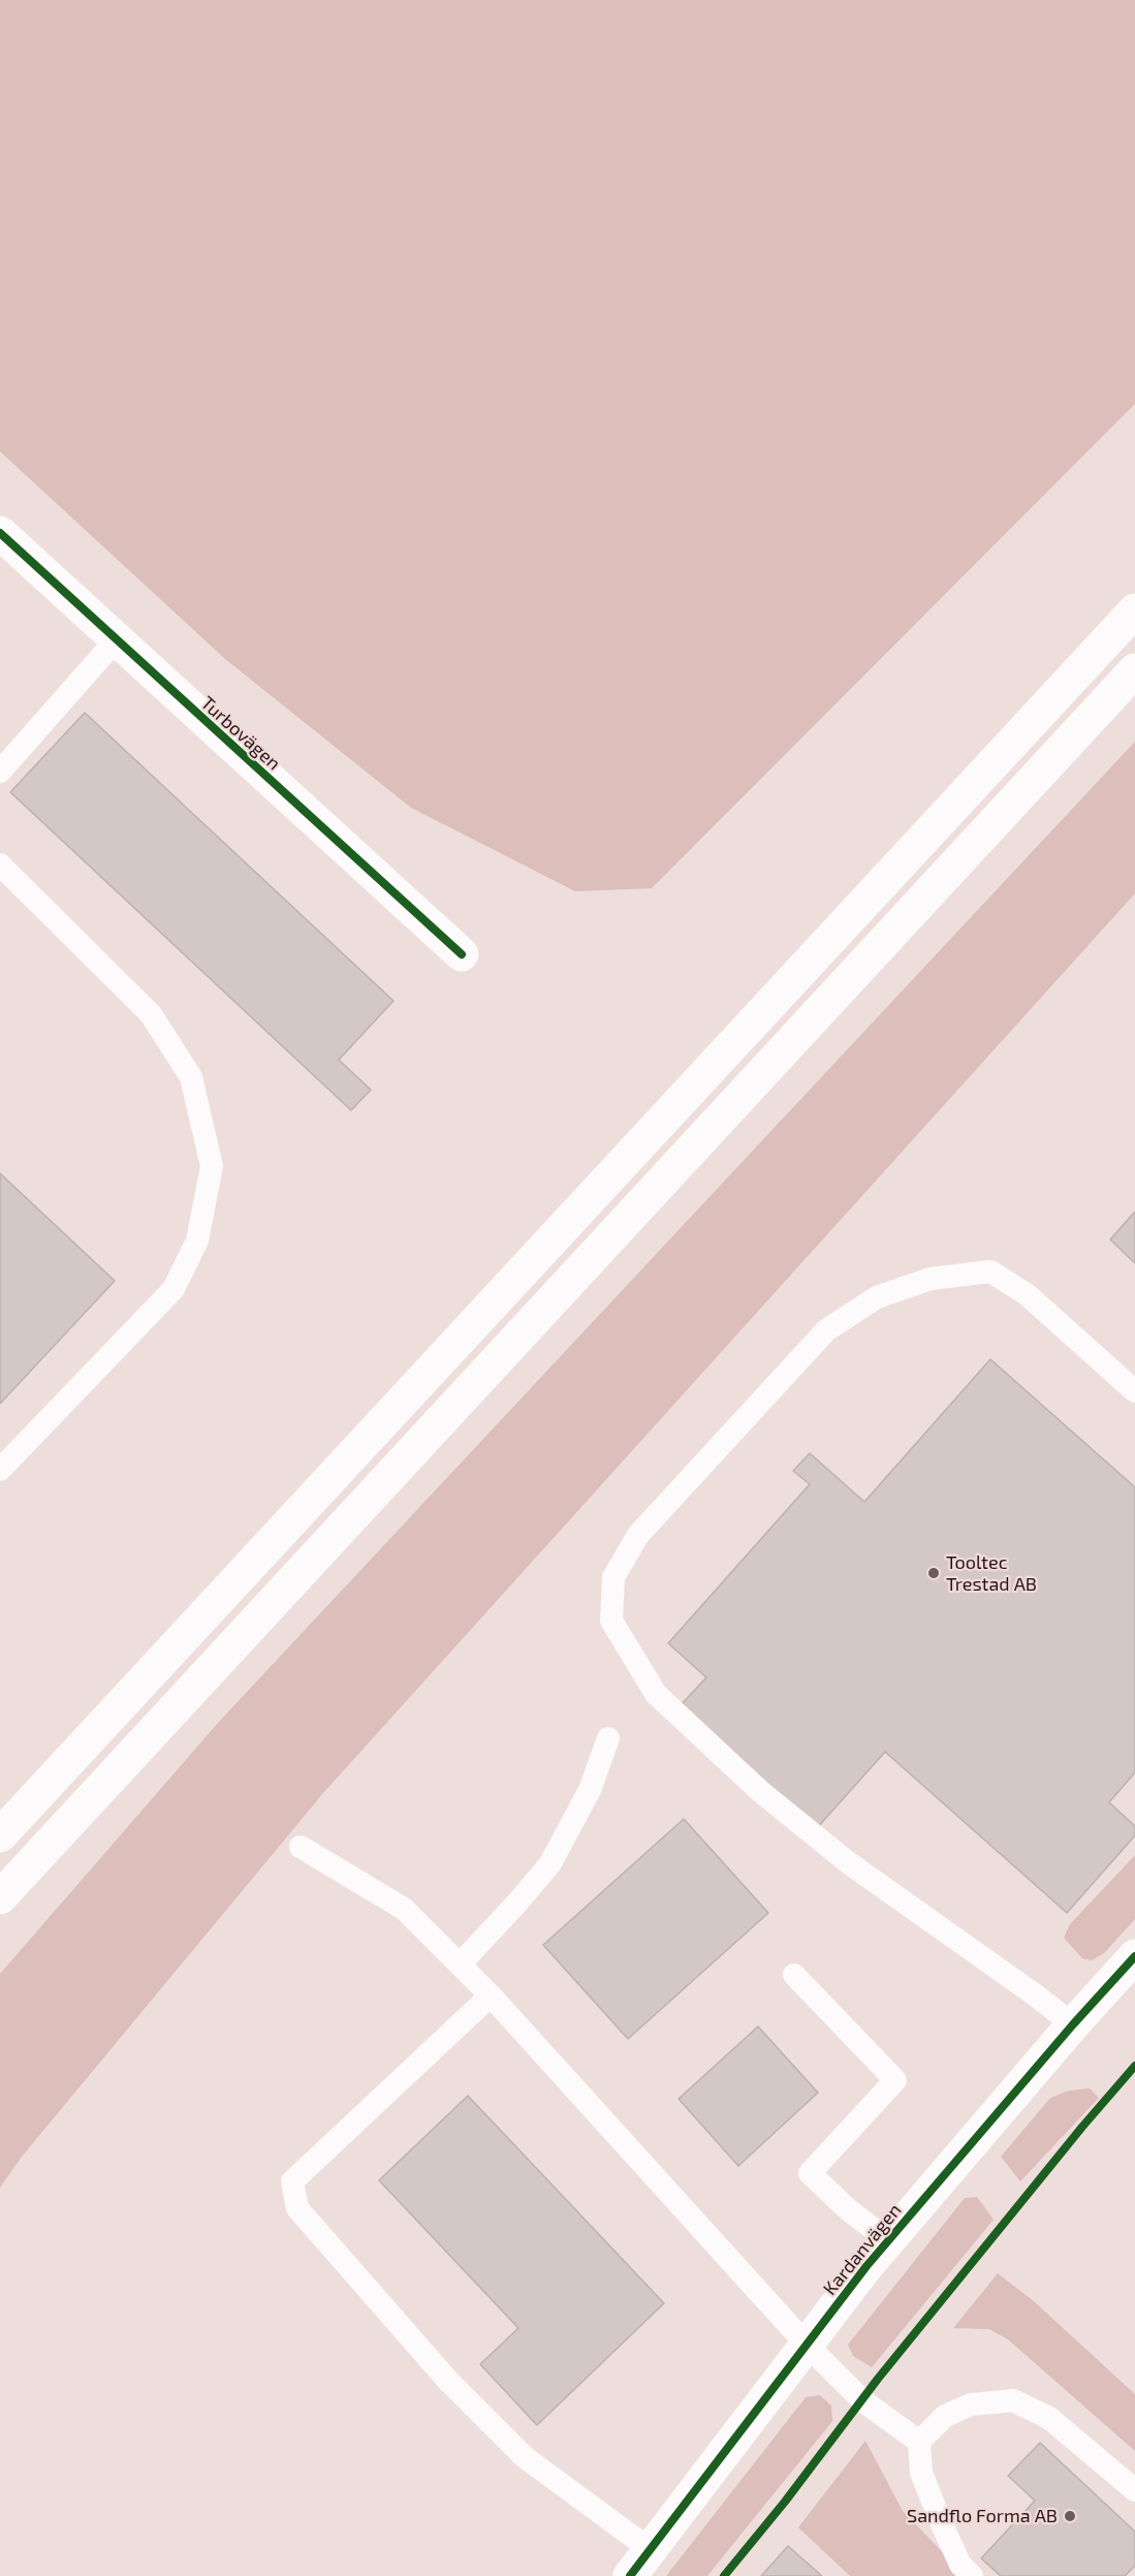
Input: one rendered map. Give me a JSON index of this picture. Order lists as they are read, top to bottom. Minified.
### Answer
{"streets":{"main road":["Turbovägen","Kardanvägen"]},"places":["Tooltec Trestad AB","Sandflo Forma AB"]}
